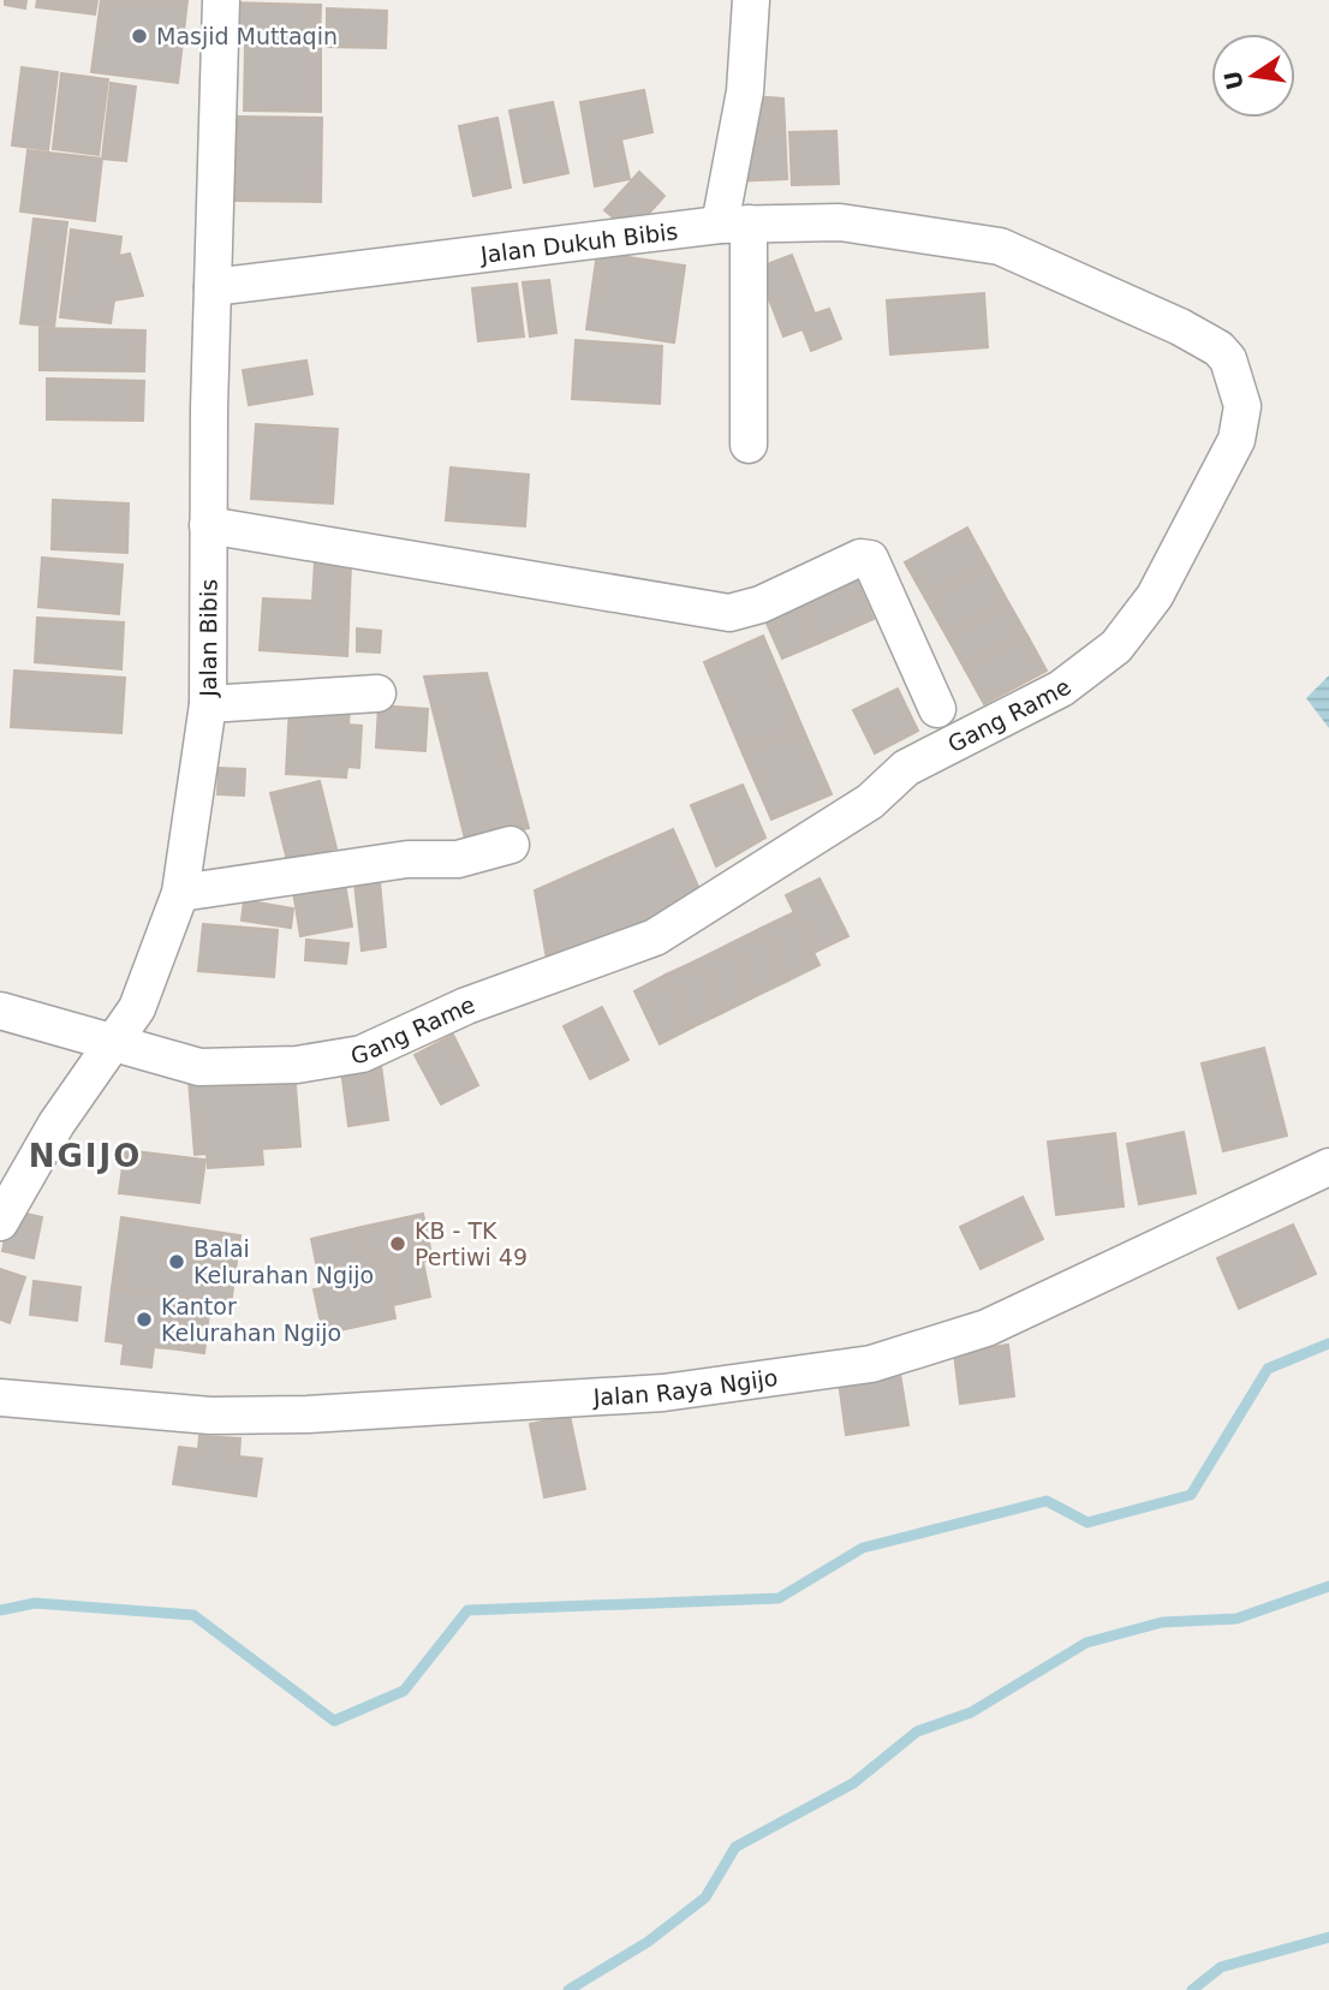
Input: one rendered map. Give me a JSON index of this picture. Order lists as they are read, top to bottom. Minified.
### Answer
{"streets":{"street":["Jalan Dukuh Bibis","Jalan Bibis","Gang Rame","Jalan Raya Ngijo"]},"crossings":[["Jalan Dukuh Bibis","Jalan Bibis"],["Jalan Dukuh Bibis","Gang Rame"],["Jalan Bibis","Gang Rame"]],"districts":["NGIJO"],"places":["Masjid Muttaqin","KB - TK Pertiwi 49","Balai Kelurahan Ngijo","Kantor Kelurahan Ngijo"],"north":"left"}
